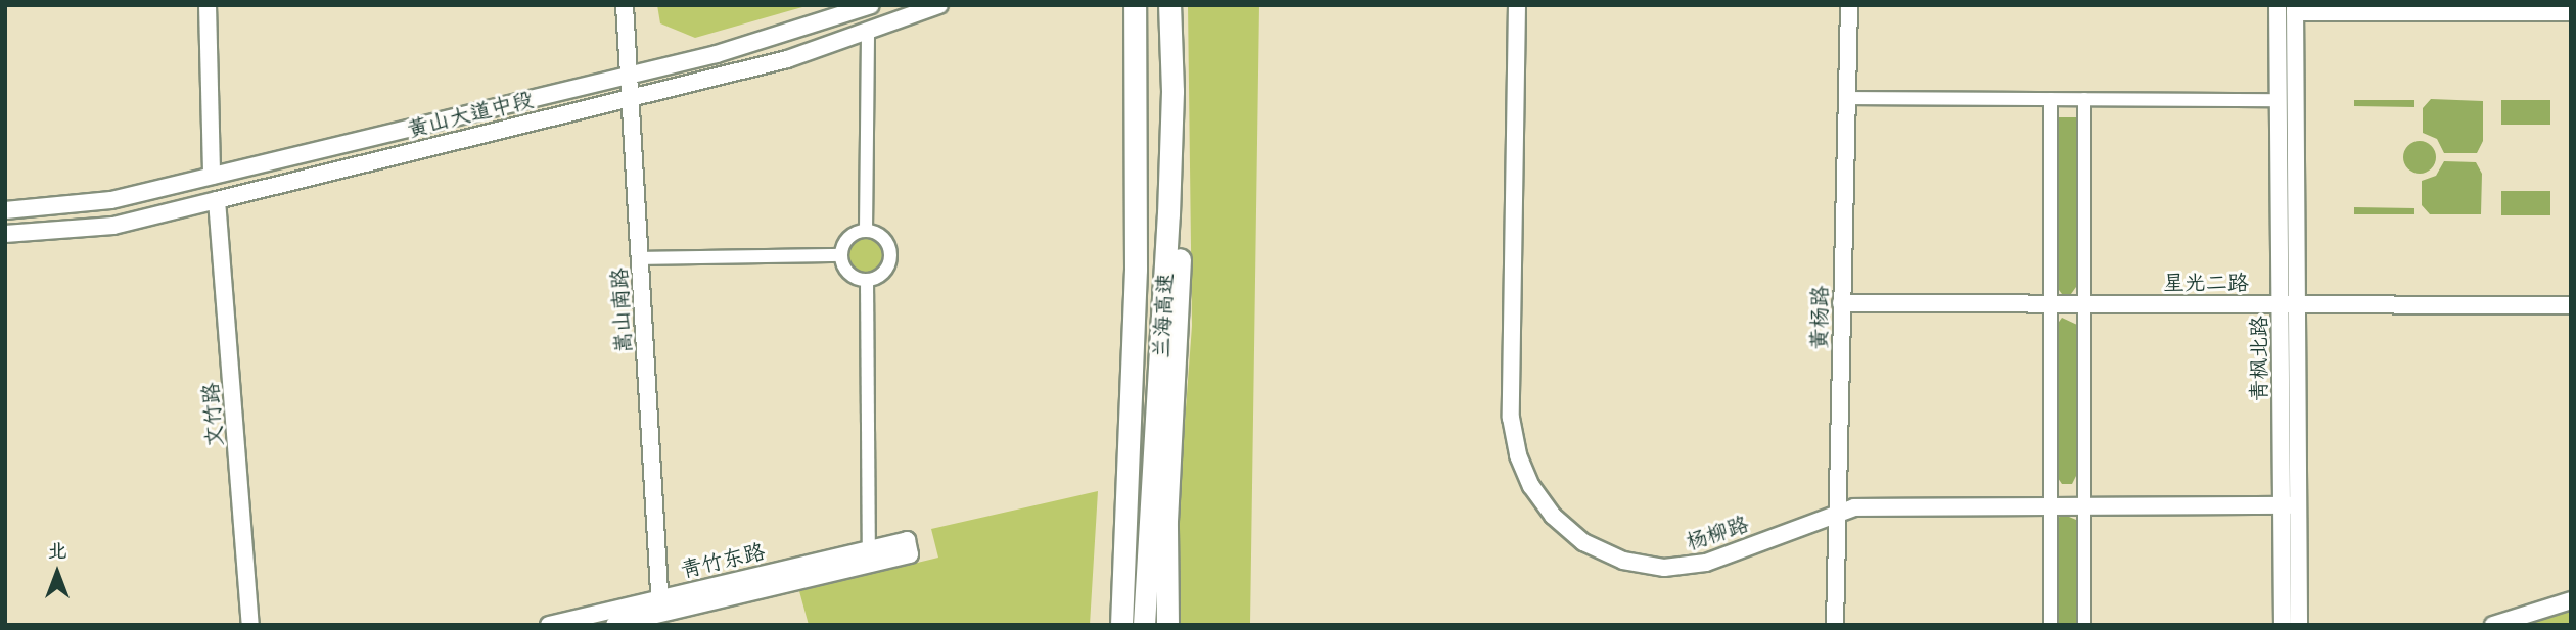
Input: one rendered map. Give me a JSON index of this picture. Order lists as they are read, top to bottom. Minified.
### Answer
{"streets":{"highway":["兰海高速"],"street":["黄山大道中段","星光二路","嵩山南路","黄杨路","青枫北路","文竹路","杨柳路","青竹东路"]},"crossings":[["黄山大道中段","嵩山南路"],["黄山大道中段","文竹路"],["星光二路","黄杨路"],["星光二路","青枫北路"],["嵩山南路","青竹东路"],["黄杨路","杨柳路"],["青枫北路","杨柳路"]],"north":"top"}
